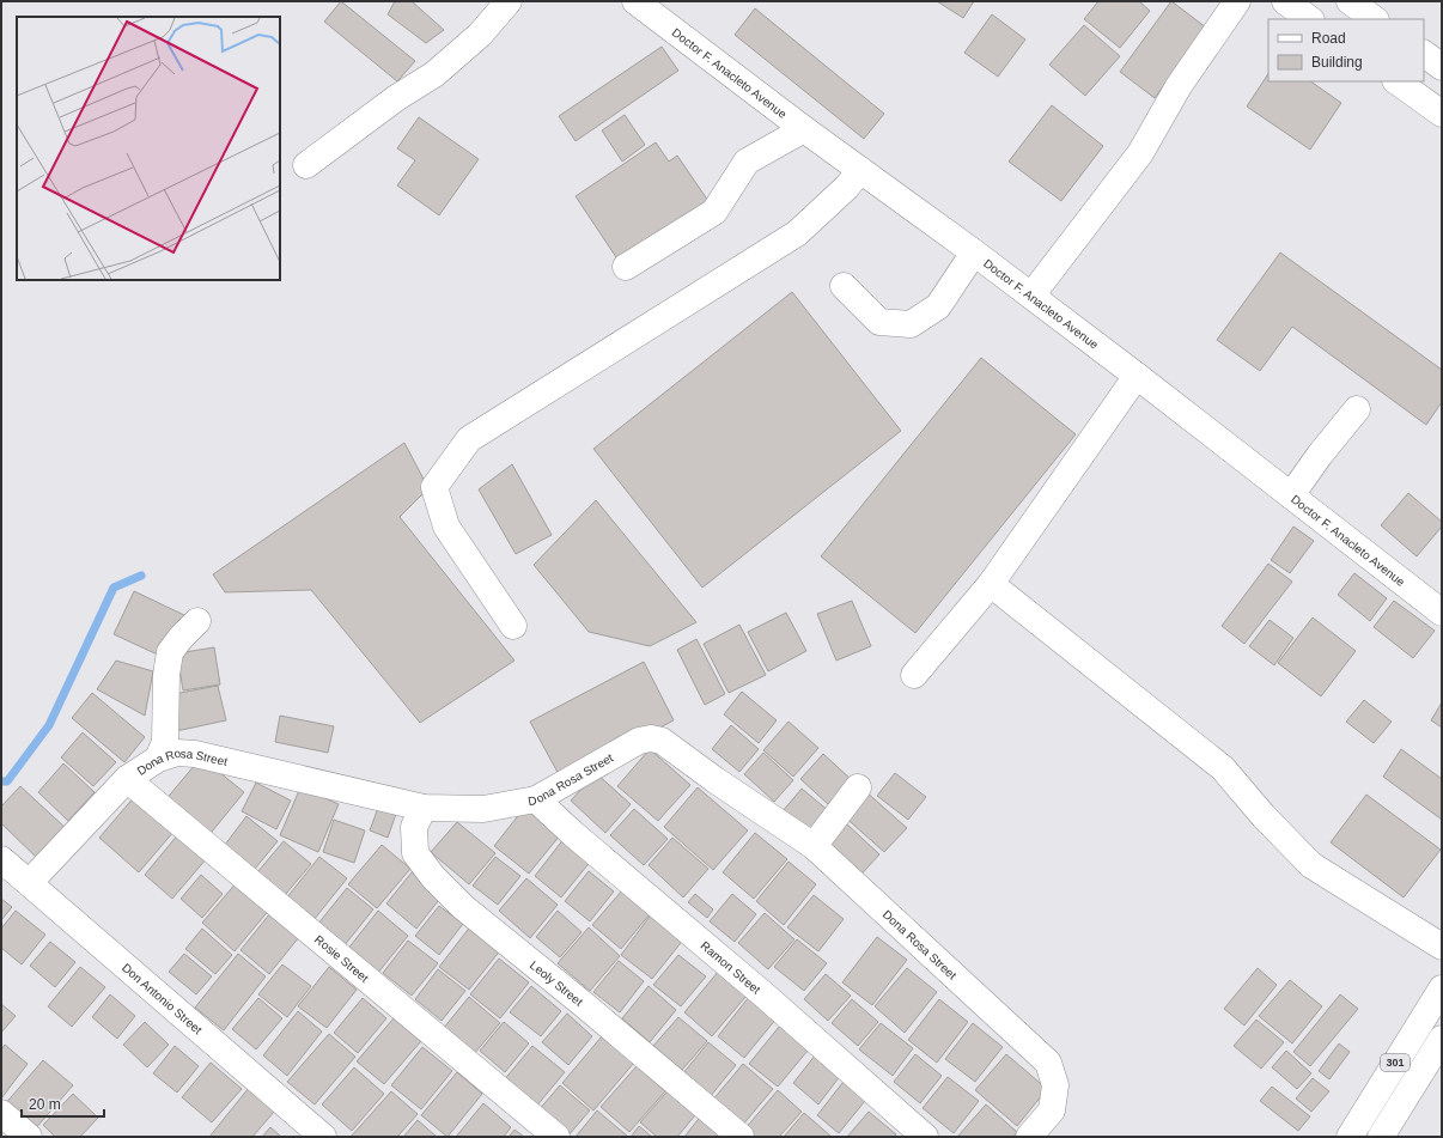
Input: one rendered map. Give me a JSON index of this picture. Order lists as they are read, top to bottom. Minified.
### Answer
{"streets":{"street":["Doctor F. Anacleto Avenue","Dona Rosa Street","Rosie Street","Ramon Street","Leoly Street","Don Antonio Street","301"]},"crossings":[["Dona Rosa Street","Rosie Street"],["Dona Rosa Street","Ramon Street"],["Dona Rosa Street","Leoly Street"],["Dona Rosa Street","Don Antonio Street"]],"legend":["Road","Building"],"scale_bar":"20 m"}
